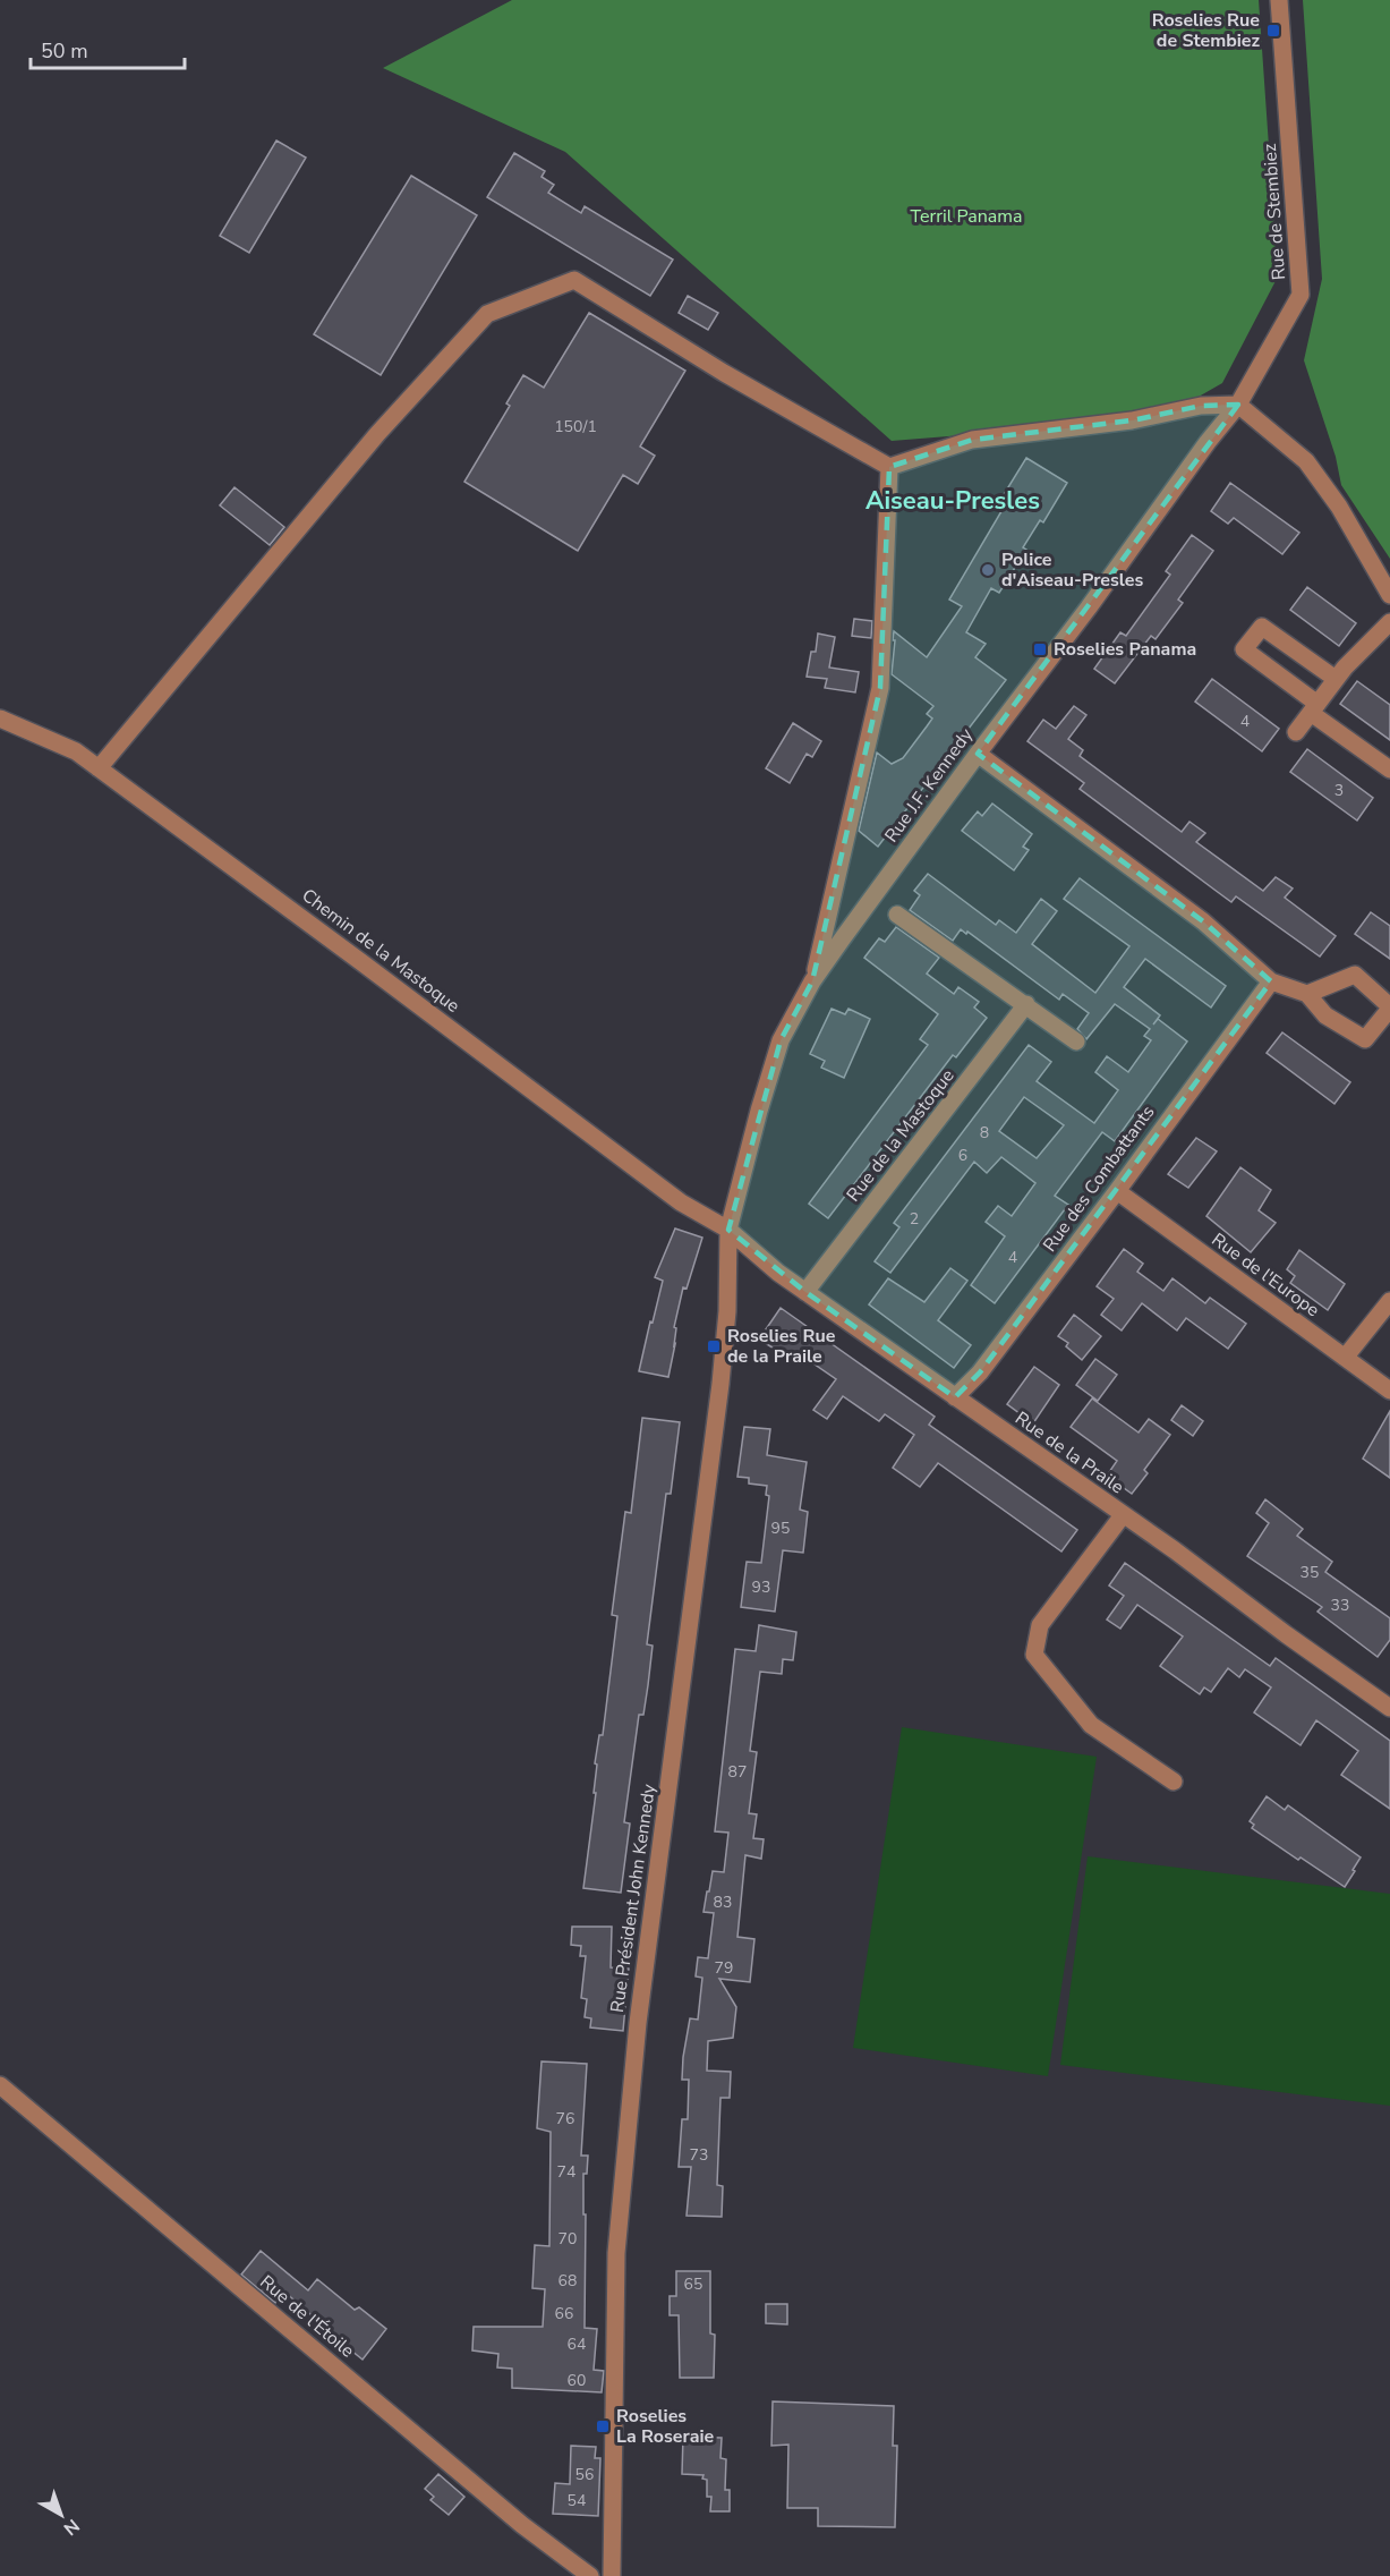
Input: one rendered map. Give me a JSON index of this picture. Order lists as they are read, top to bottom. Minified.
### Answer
{"streets":{"street":["Rue de Stembiez","Rue J.F. Kennedy","Chemin de la Mastoque","Rue de la Mastoque","Rue des Combattants","Rue de l'Europe","Rue de la Praile","Rue Président John Kennedy","Rue de l'Étoile"]},"crossings":[["Rue de Stembiez","Rue J.F. Kennedy"],["Rue J.F. Kennedy","Chemin de la Mastoque"],["Rue J.F. Kennedy","Rue de la Praile"],["Rue J.F. Kennedy","Rue Président John Kennedy"],["Chemin de la Mastoque","Rue de la Praile"],["Chemin de la Mastoque","Rue Président John Kennedy"],["Rue de la Mastoque","Rue de la Praile"],["Rue des Combattants","Rue de l'Europe"],["Rue des Combattants","Rue de la Praile"],["Rue de la Praile","Rue Président John Kennedy"]],"districts":["Aiseau-Presles"],"parks":["Terril Panama"],"places":{"transit":["Roselies Rue de Stembiez","Roselies Panama","Roselies Rue de la Praile","Roselies La Roseraie"],"other":["Police d'Aiseau-Presles"]},"house_numbers":["150/1","4","3","8","6","2","4","95","35","93","33","87","83","79","76","73","74","70","68","65","66","64","60","56","54"],"scale_bar":"50 m","north":"bottom right"}
